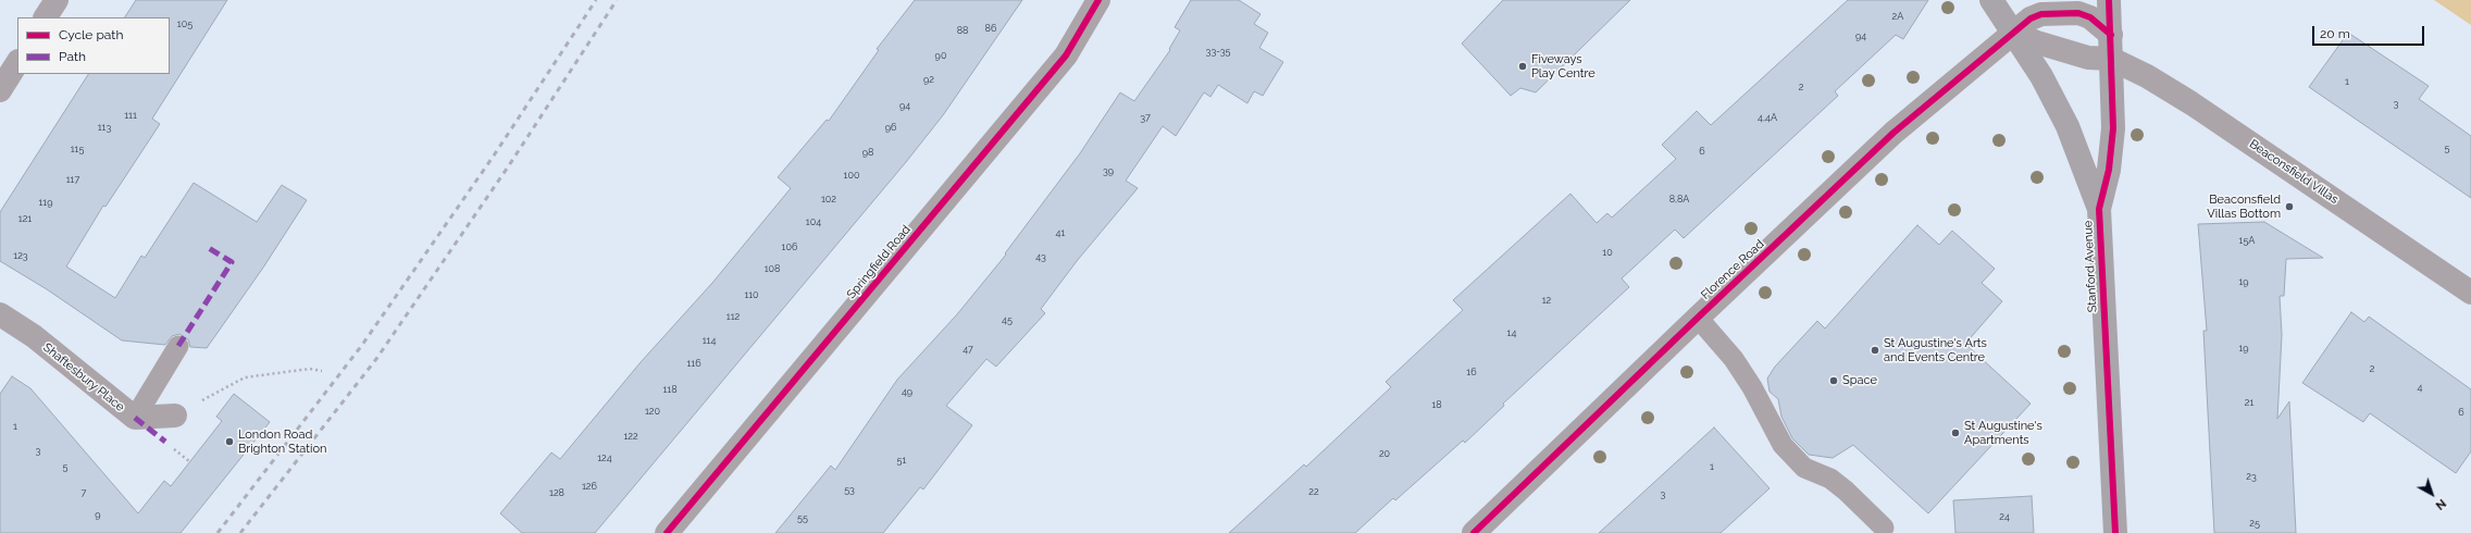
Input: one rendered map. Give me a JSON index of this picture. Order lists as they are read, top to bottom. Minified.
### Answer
{"streets":{"street":["Beaconsfield Villas","Springfield Road","Stanford Avenue","Florence Road","Shaftesbury Place"]},"crossings":[["Beaconsfield Villas","Stanford Avenue"],["Stanford Avenue","Florence Road"]],"places":["Fiveways Play Centre","Beaconsfield Villas Bottom","St Augustine's Arts and Events Centre","Space","St Augustine's Apartments","London Road Brighton Station"],"house_numbers":["2A","105","86","88","94","33-35","90","92","1","2","3","94","111","37","4,4A","113","96","5","115","6","98","39","100","117","102","8,8A","119","121","104","41","15A","106","10","123","43","108","19","110","12","112","45","14","114","19","47","116","2","16","4","118","49","21","18","120","6","1","122","3","20","124","51","5","1","23","126","53","22","7","128","3","9","24","55","25"],"legend":["Cycle path","Path"],"scale_bar":"20 m","north":"bottom right"}
